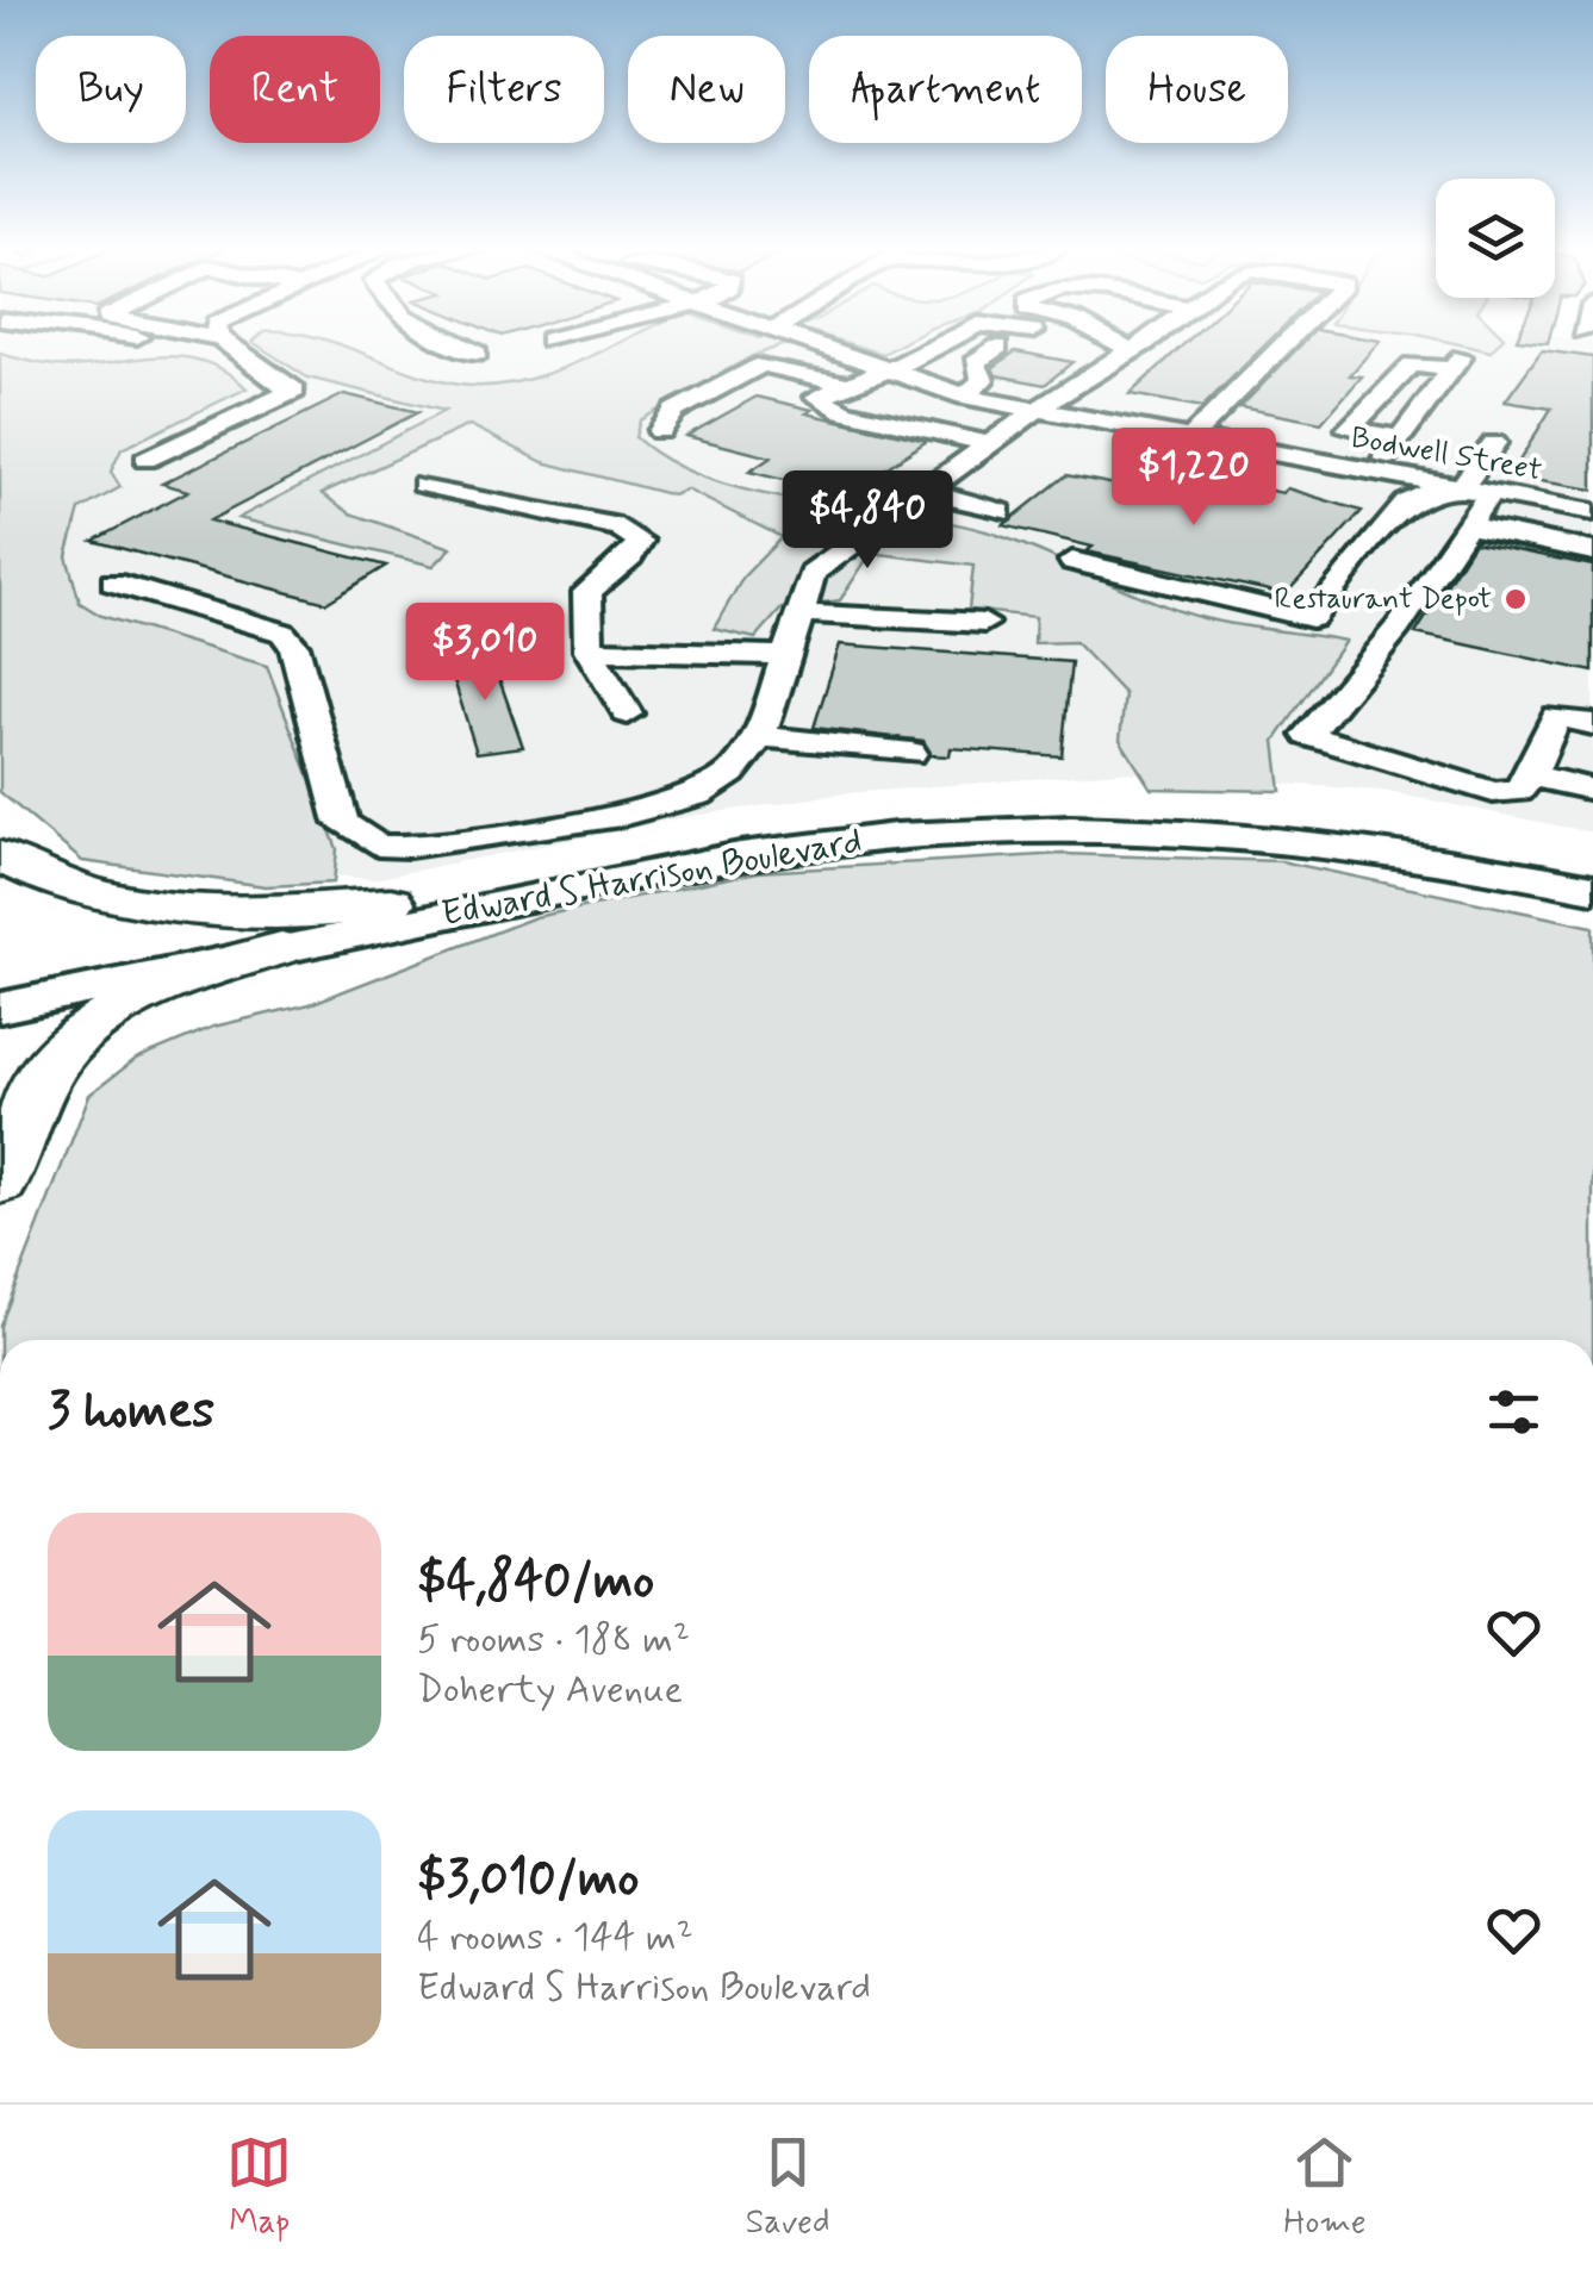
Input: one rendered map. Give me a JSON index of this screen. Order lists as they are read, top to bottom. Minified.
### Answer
{"streets":{"main road":["Edward S Harrison Boulevard"],"street":["Bodwell Street"]},"places":["Restaurant Depot"],"page":{"chip":["Buy","Rent","Filters","New","Apartment","House"],"price":["$1,220","$4,840","$3,010"],"heading":"3 homes","list":[{"name":"$4,840/mo","note":"5 rooms · 188 m² · Doherty Avenue"},{"name":"$3,010/mo","note":"4 rooms · 144 m² · Edward S Harrison Boulevard"}],"tabs":["Map","Saved","Home"]}}
